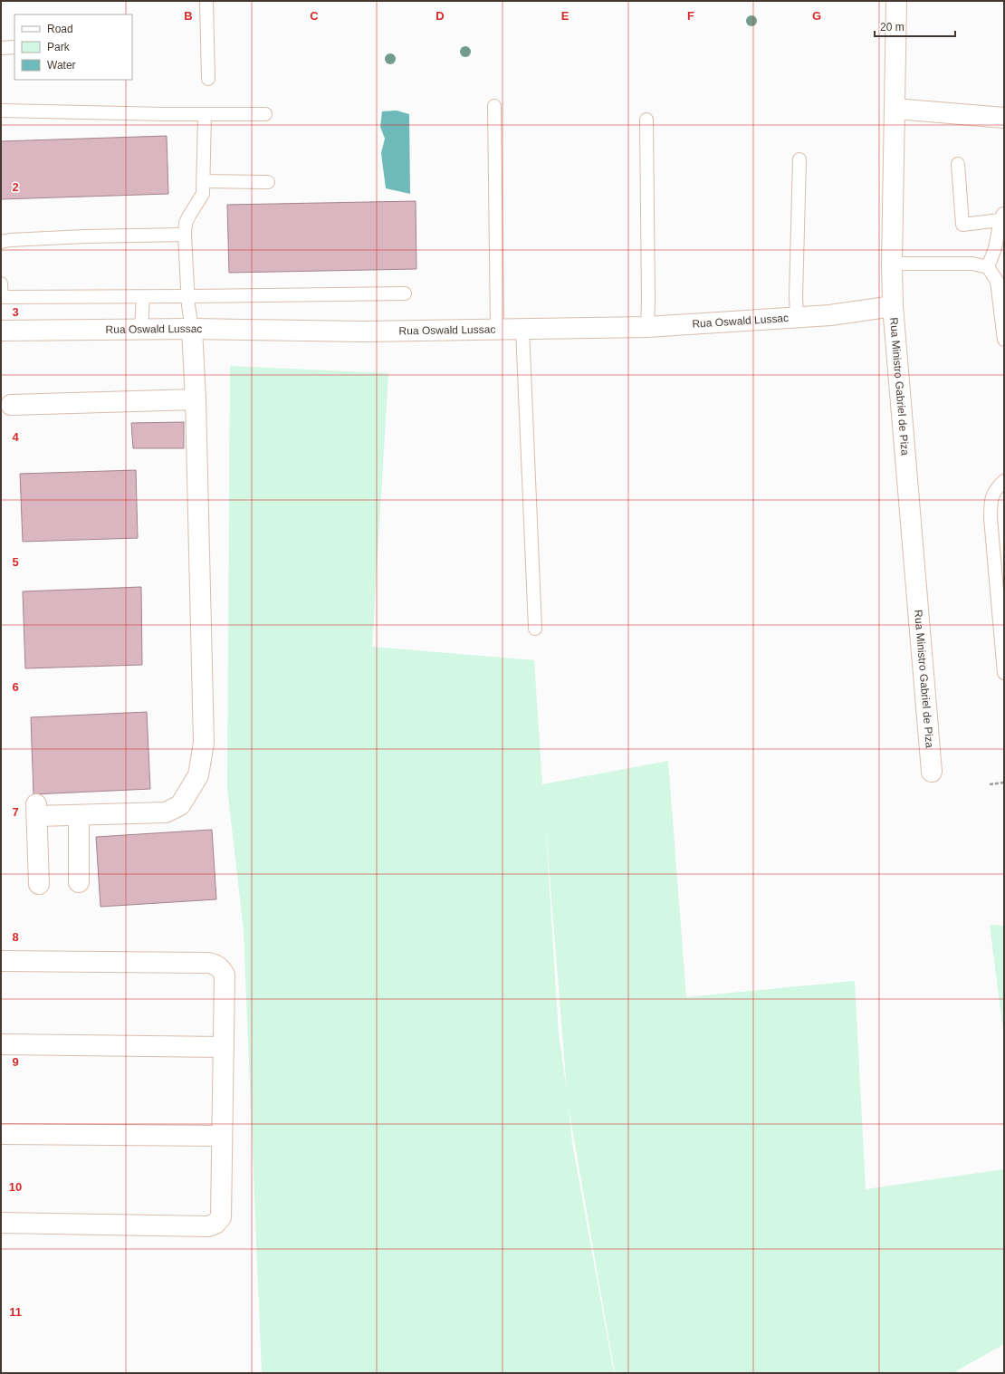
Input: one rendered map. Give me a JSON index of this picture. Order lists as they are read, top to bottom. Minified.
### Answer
{"streets":{"street":["Rua Oswald Lussac","Rua Ministro Gabriel de Piza"]},"crossings":[["Rua Oswald Lussac","Rua Ministro Gabriel de Piza"]],"legend":["Road","Park","Water"],"scale_bar":"20 m","grid":{"columns":["B","C","D","E","F","G"],"rows":["2","3","4","5","6","7","8","9","10","11"]}}
